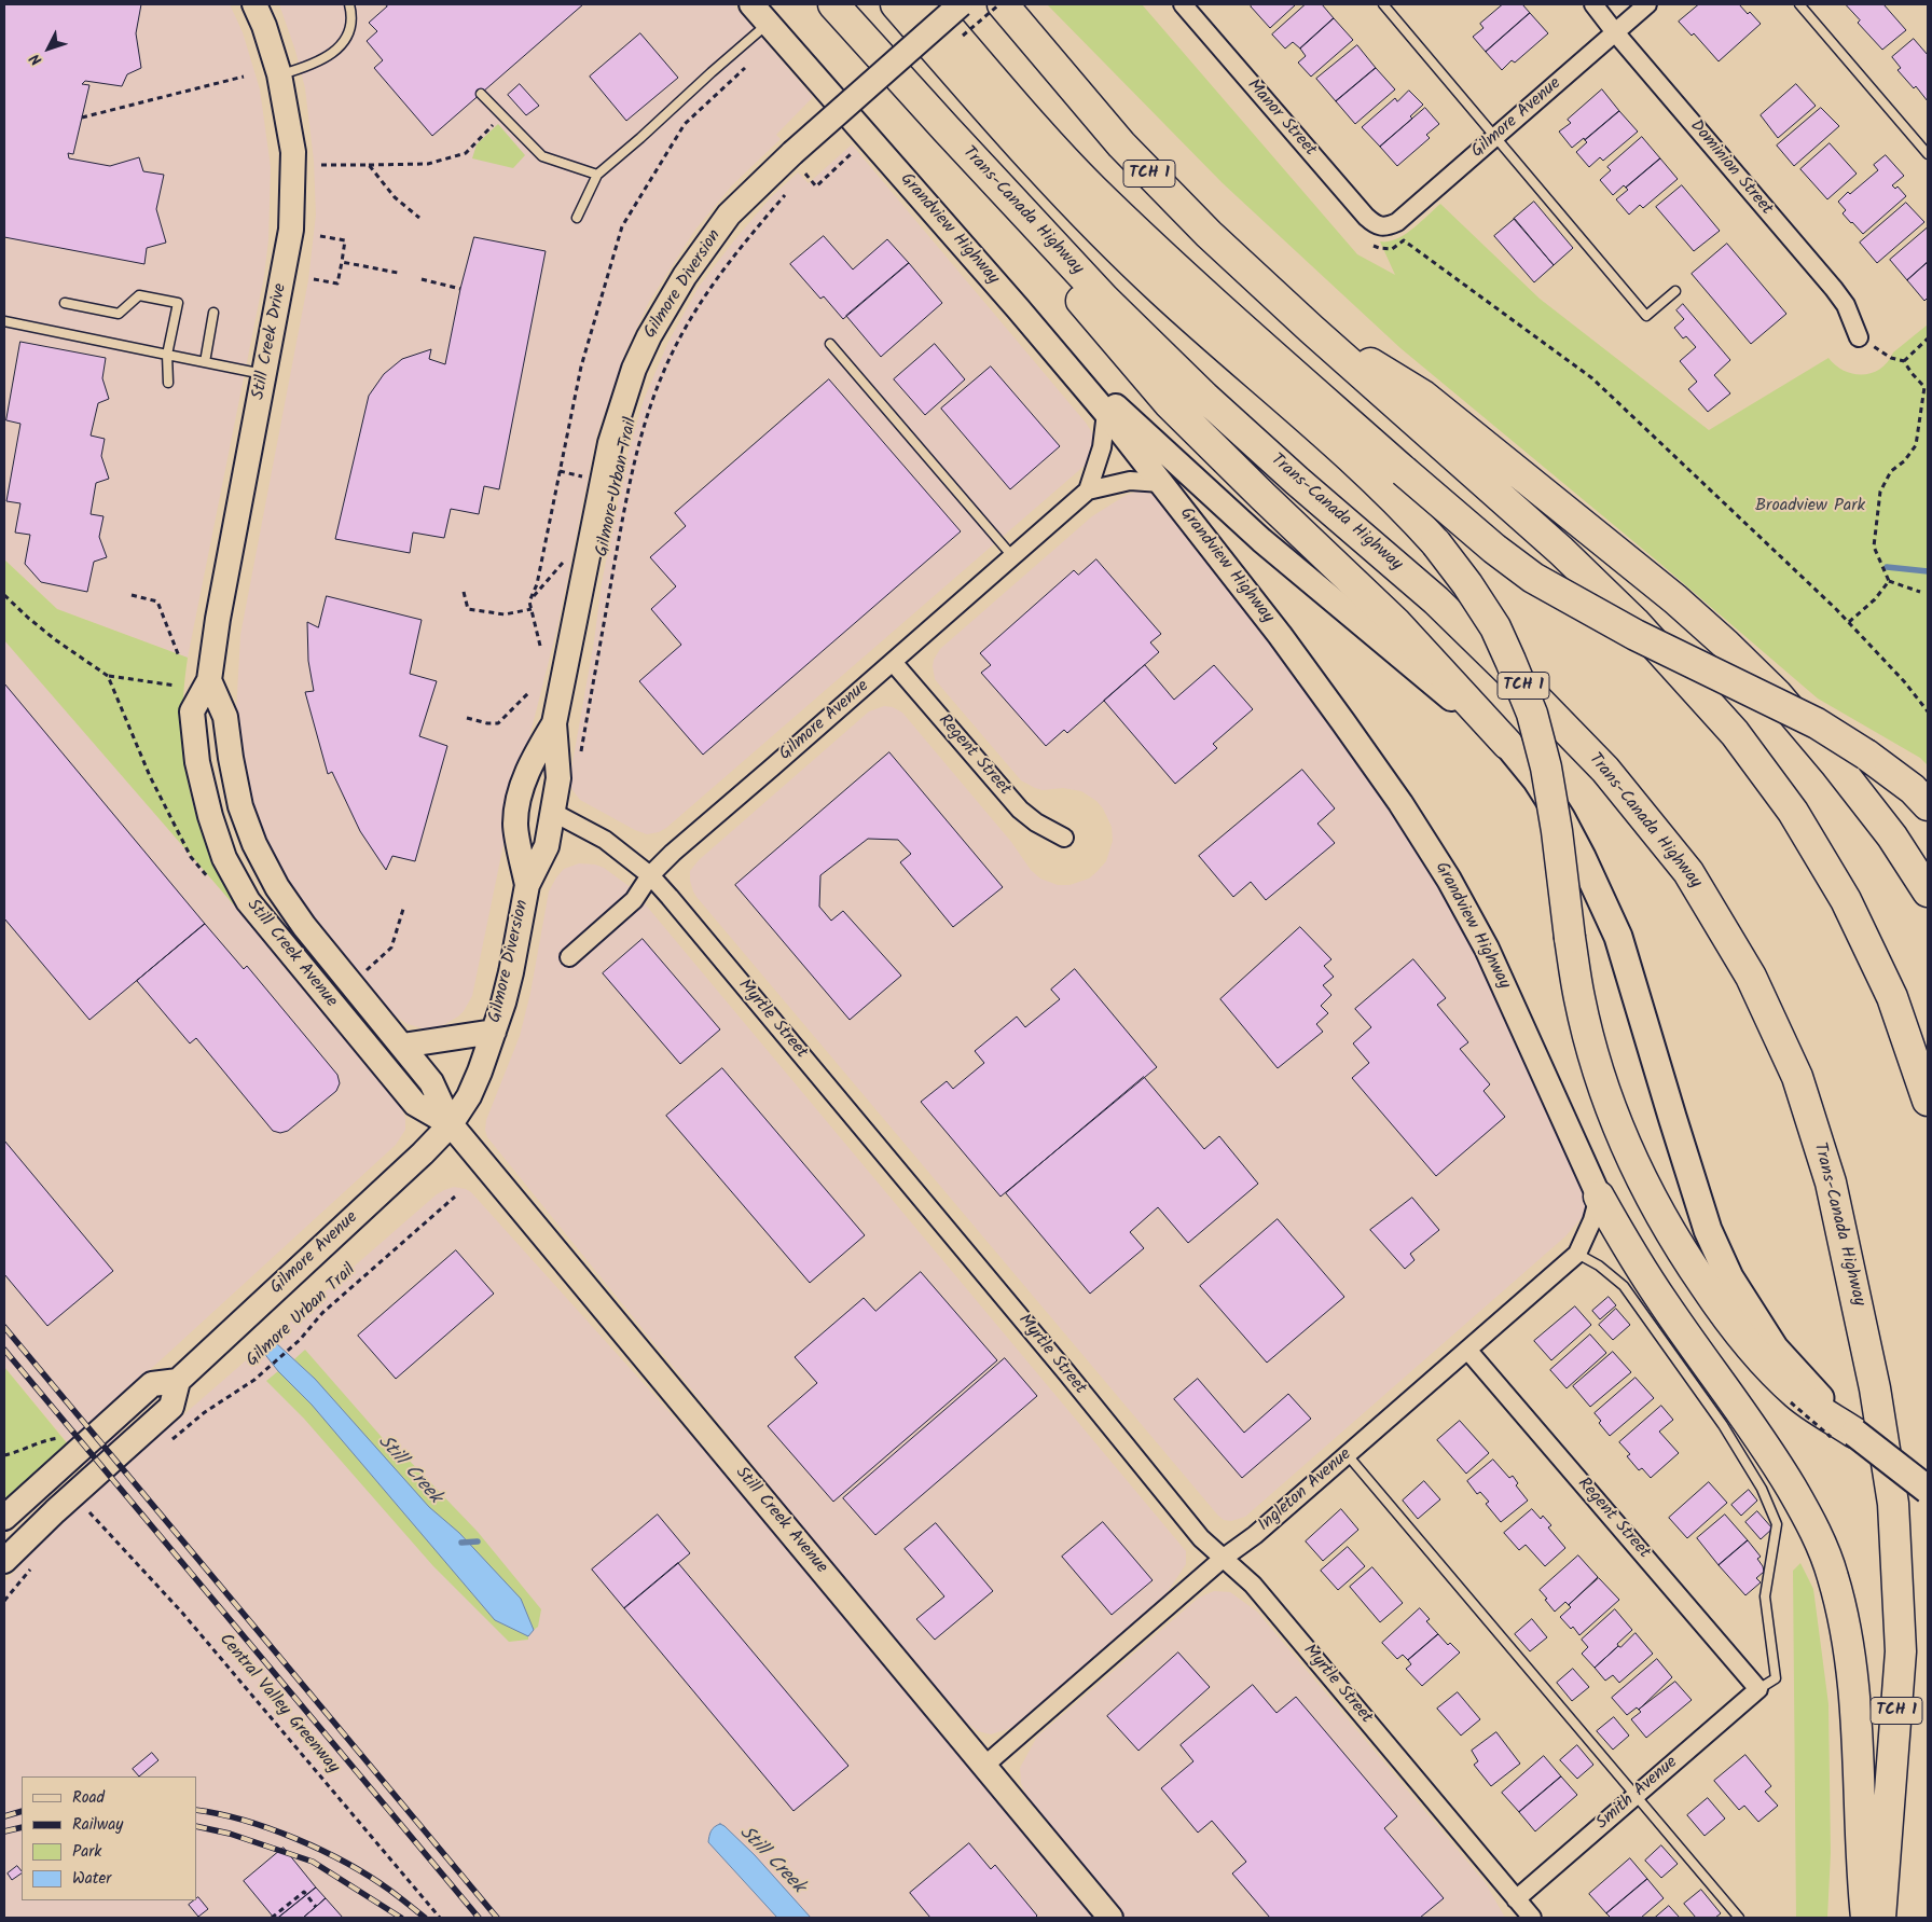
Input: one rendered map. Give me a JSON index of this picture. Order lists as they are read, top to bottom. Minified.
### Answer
{"streets":{"highway":["TCH 1","Trans-Canada Highway"],"main road":["Gilmore Avenue","Grandview Highway","Gilmore Diversion","Still Creek Drive","Still Creek Avenue"],"street":["Manor Street","Dominion Street","Regent Street","Myrtle Street","Ingleton Avenue","Smith Avenue"],"path":["Gilmore Urban Trail","Central Valley Greenway"]},"crossings":[["Manor Street","Gilmore Avenue"],["Gilmore Avenue","Dominion Street"],["Gilmore Avenue","Grandview Highway"],["Gilmore Avenue","Gilmore Diversion"],["Gilmore Avenue","Regent Street"],["Gilmore Avenue","Still Creek Avenue"],["Gilmore Avenue","Myrtle Street"],["Grandview Highway","Ingleton Avenue"],["Gilmore Diversion","Still Creek Avenue"],["Gilmore Diversion","Myrtle Street"],["Still Creek Drive","Still Creek Avenue"],["Regent Street","Ingleton Avenue"],["Regent Street","Smith Avenue"],["Still Creek Avenue","Ingleton Avenue"],["Myrtle Street","Ingleton Avenue"],["Myrtle Street","Smith Avenue"]],"water":["Still Creek"],"parks":["Broadview Park"],"legend":["Road","Railway","Park","Water"],"north":"bottom left"}
